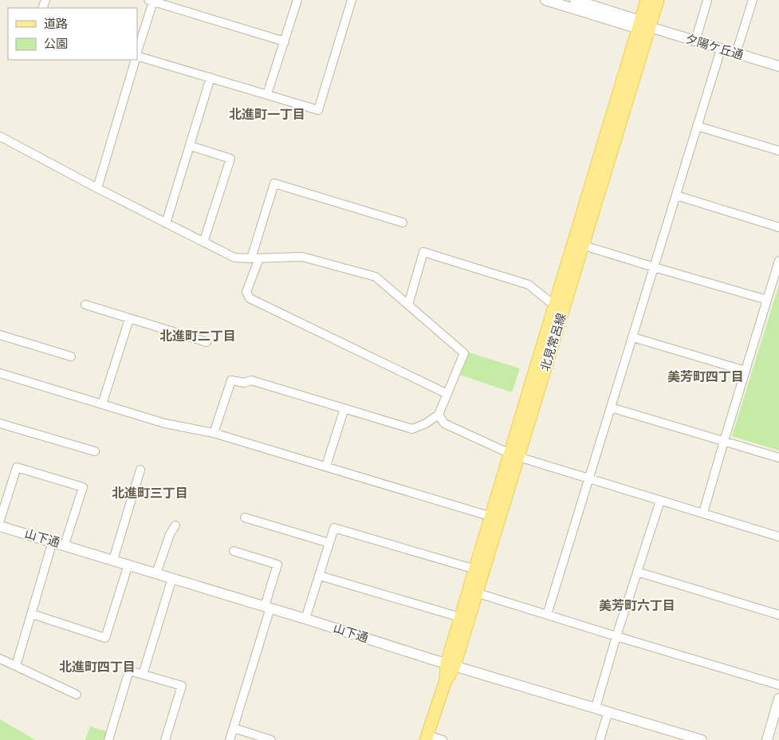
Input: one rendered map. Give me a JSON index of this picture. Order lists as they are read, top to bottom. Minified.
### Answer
{"streets":{"main road":["北見常呂線"],"street":["夕陽ケ丘通","山下通"]},"crossings":[["夕陽ケ丘通","北見常呂線"],["北見常呂線","山下通"]],"districts":["北進町一丁目","北進町二丁目","美芳町四丁目","北進町三丁目","美芳町六丁目","北進町四丁目"],"legend":["道路","公園"]}
